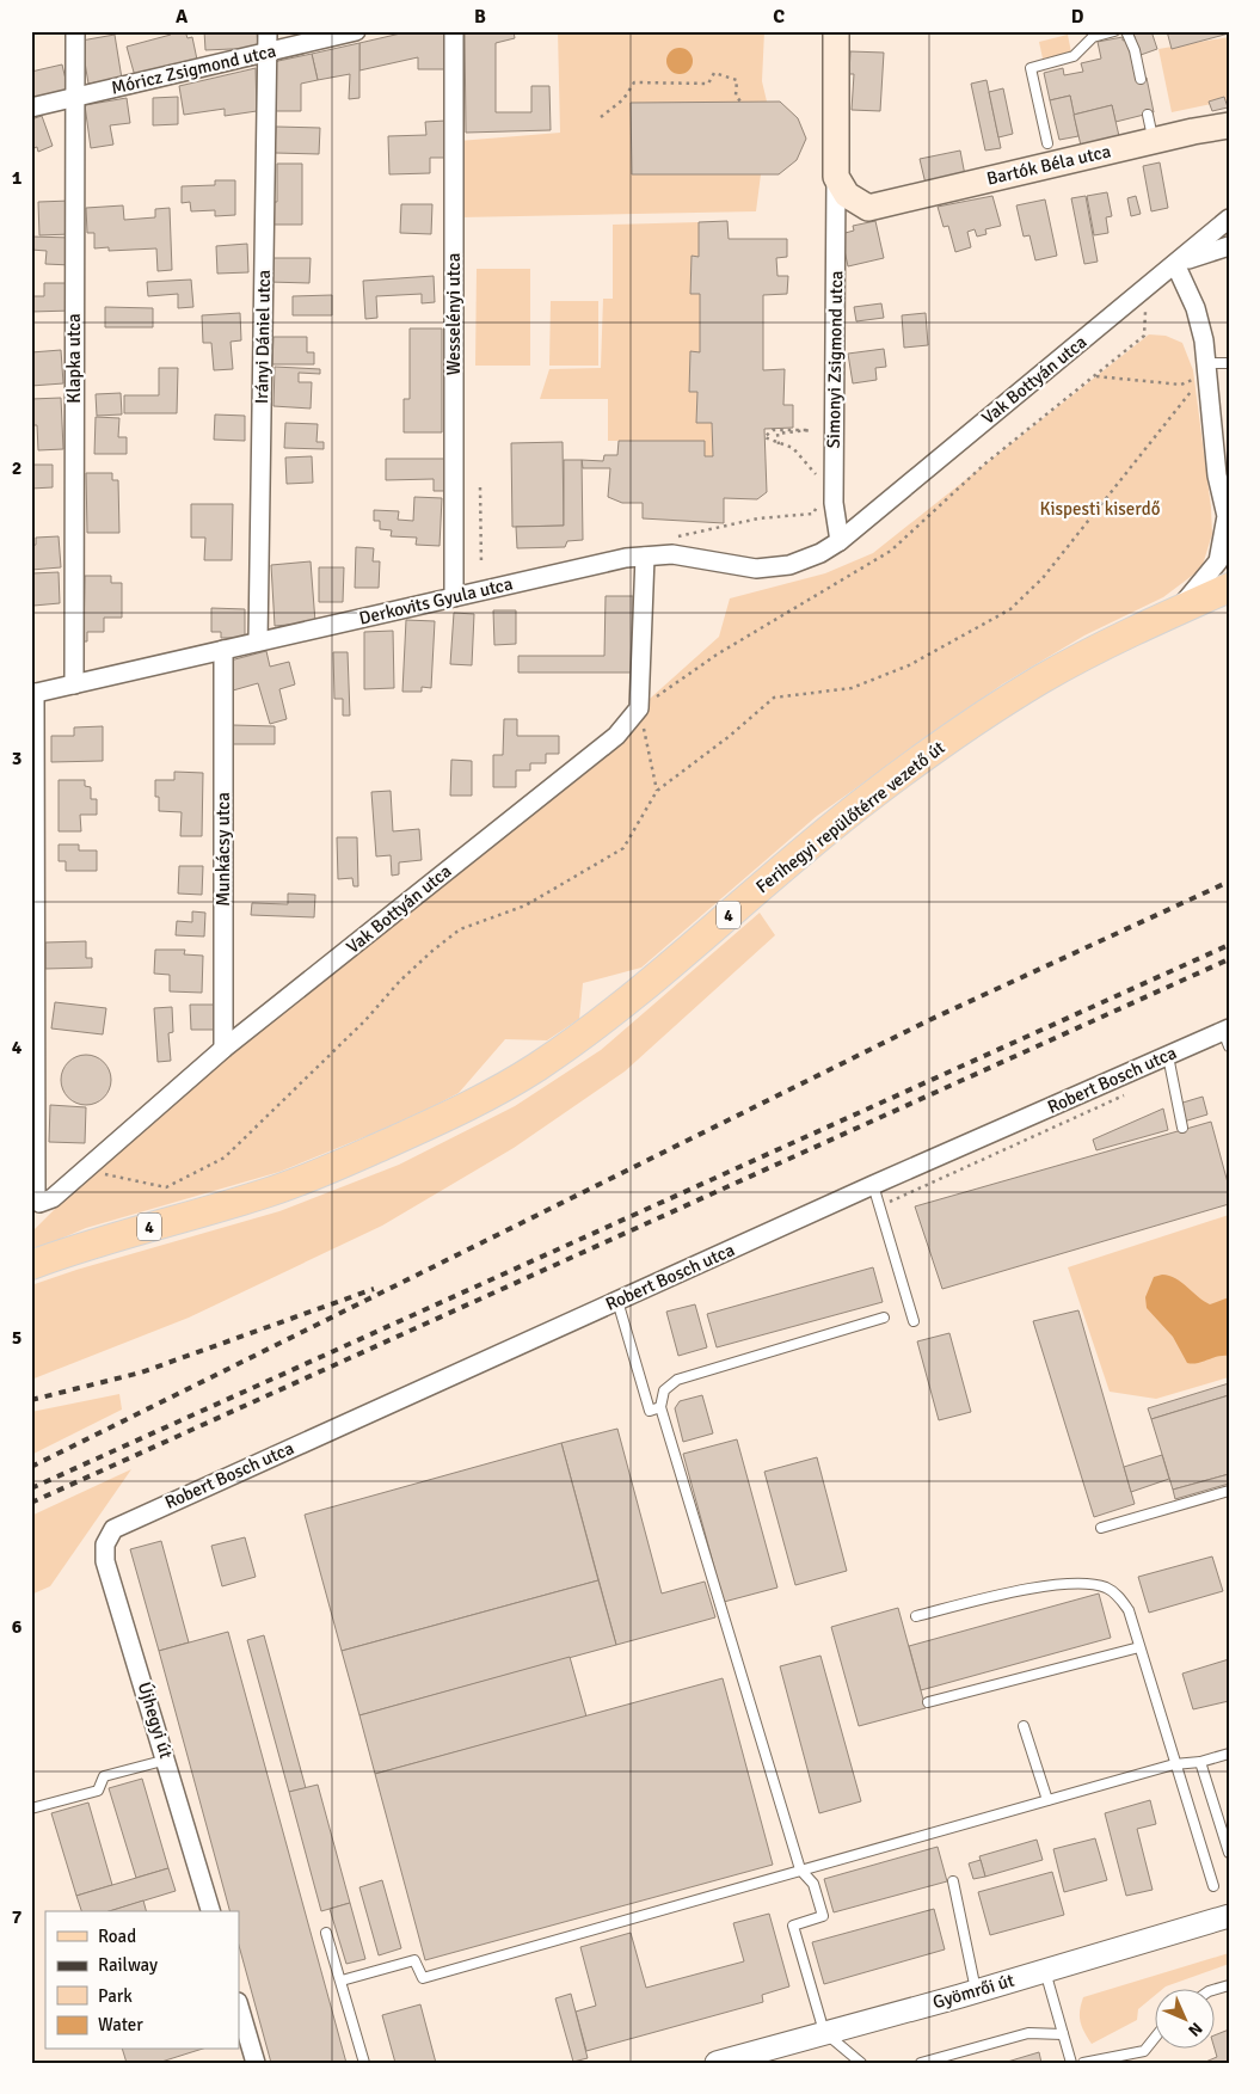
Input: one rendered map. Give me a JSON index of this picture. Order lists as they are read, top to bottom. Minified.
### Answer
{"streets":{"main road":["Bartók Béla utca","Simonyi Zsigmond utca","Ferihegyi repülőtérre vezető út","4"],"street":["Móricz Zsigmond utca","Wesselényi utca","Irányi Dániel utca","Klapka utca","Vak Bottyán utca","Derkovits Gyula utca","Munkácsy utca","Robert Bosch utca","Újhegyi út","Gyömrői út"]},"crossings":[["Móricz Zsigmond utca","Irányi Dániel utca"],["Móricz Zsigmond utca","Klapka utca"],["Bartók Béla utca","Simonyi Zsigmond utca"],["Wesselényi utca","Derkovits Gyula utca"],["Irányi Dániel utca","Derkovits Gyula utca"],["Klapka utca","Derkovits Gyula utca"],["Simonyi Zsigmond utca","Vak Bottyán utca"],["Simonyi Zsigmond utca","Derkovits Gyula utca"],["Vak Bottyán utca","Derkovits Gyula utca"],["Vak Bottyán utca","Munkácsy utca"],["Derkovits Gyula utca","Munkácsy utca"],["Robert Bosch utca","Újhegyi út"]],"parks":["Kispesti kiserdő"],"legend":["Road","Railway","Park","Water"],"north":"bottom right","grid":{"columns":["A","B","C","D"],"rows":["1","2","3","4","5","6","7"]}}
